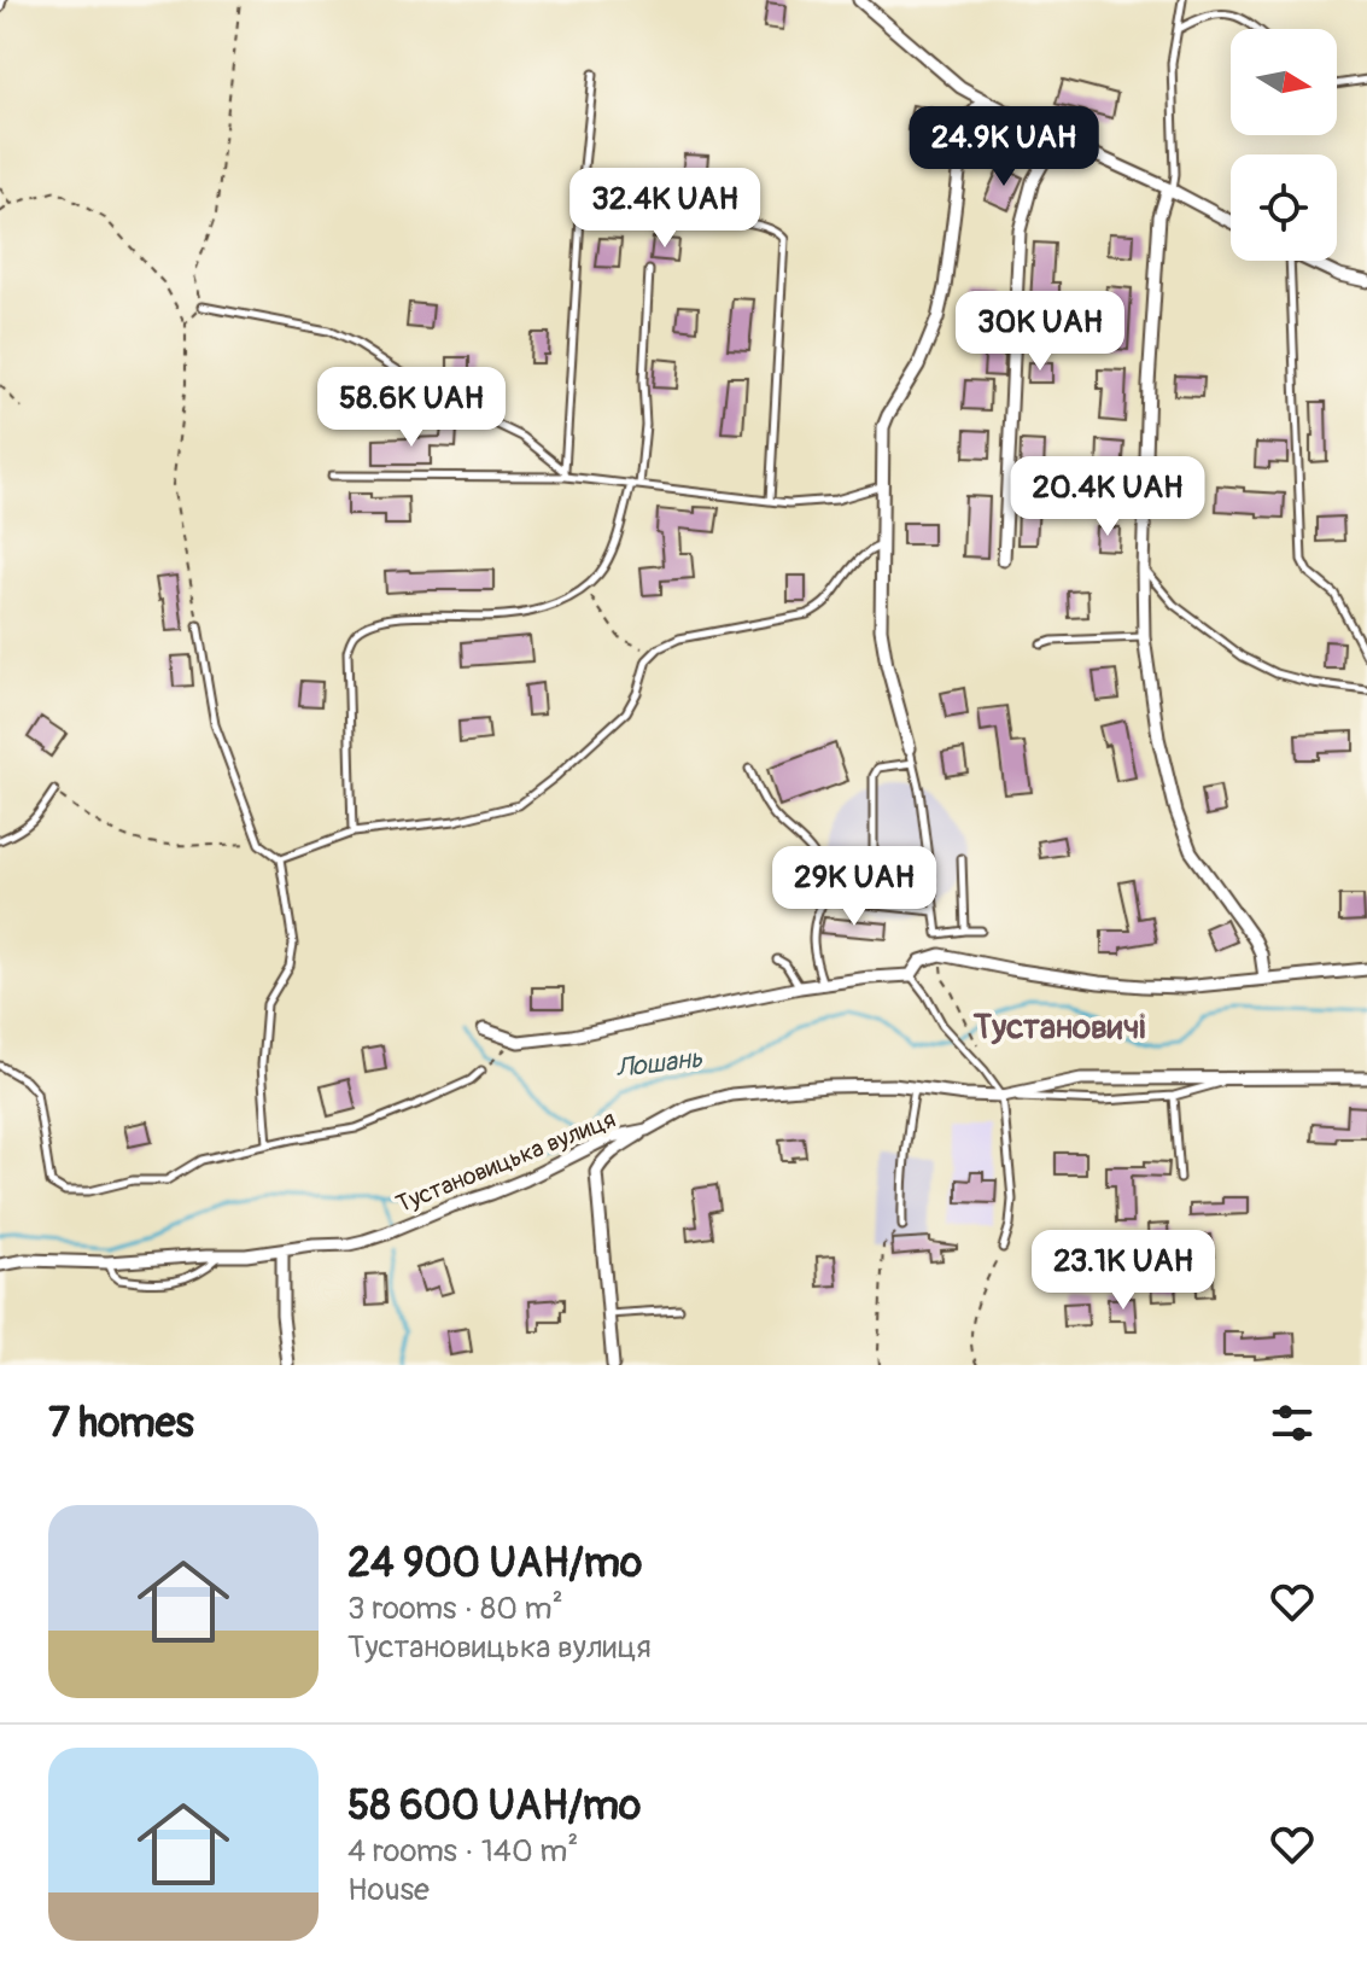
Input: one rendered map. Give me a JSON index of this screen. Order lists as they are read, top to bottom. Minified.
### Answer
{"streets":{"street":["Тустановицька вулиця"]},"districts":["Тустановичі"],"water":["Лошань"],"north":"right","page":{"price":["24.9K UAH","32.4K UAH","30K UAH","58.6K UAH","20.4K UAH","29K UAH","23.1K UAH"],"heading":"7 homes","list":[{"name":"24 900 UAH/mo","note":"3 rooms · 80 m² · Тустановицька вулиця"},{"name":"58 600 UAH/mo","note":"4 rooms · 140 m² · House"}]}}
